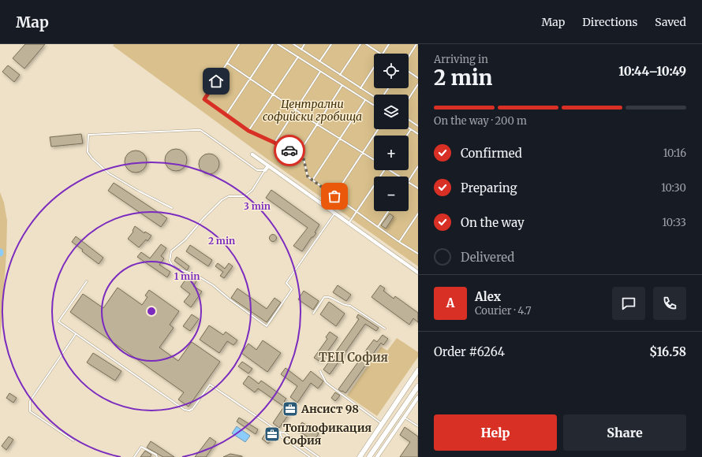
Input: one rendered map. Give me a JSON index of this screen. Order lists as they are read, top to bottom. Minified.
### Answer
{"districts":["ТЕЦ София"],"parks":["Централни софийски гробища"],"places":{"office":["Ансист 98","Топлофикация София"]},"page":{"header":"Map","nav":["Map","Directions","Saved"],"heading":["2 min","Arriving in","10:44–10:49"],"panel":["Alex","Courier · 4.7","Order #6264","$16.58"],"map_buttons":["+","−"],"bar":"On the way · 200 m","list":[["Confirmed","10:16"],["Preparing","10:30"],["On the way","10:33"],"Delivered"],"round":"A","buttons":["Help","Share"]},"rings":["3 min","2 min","1 min"]}
